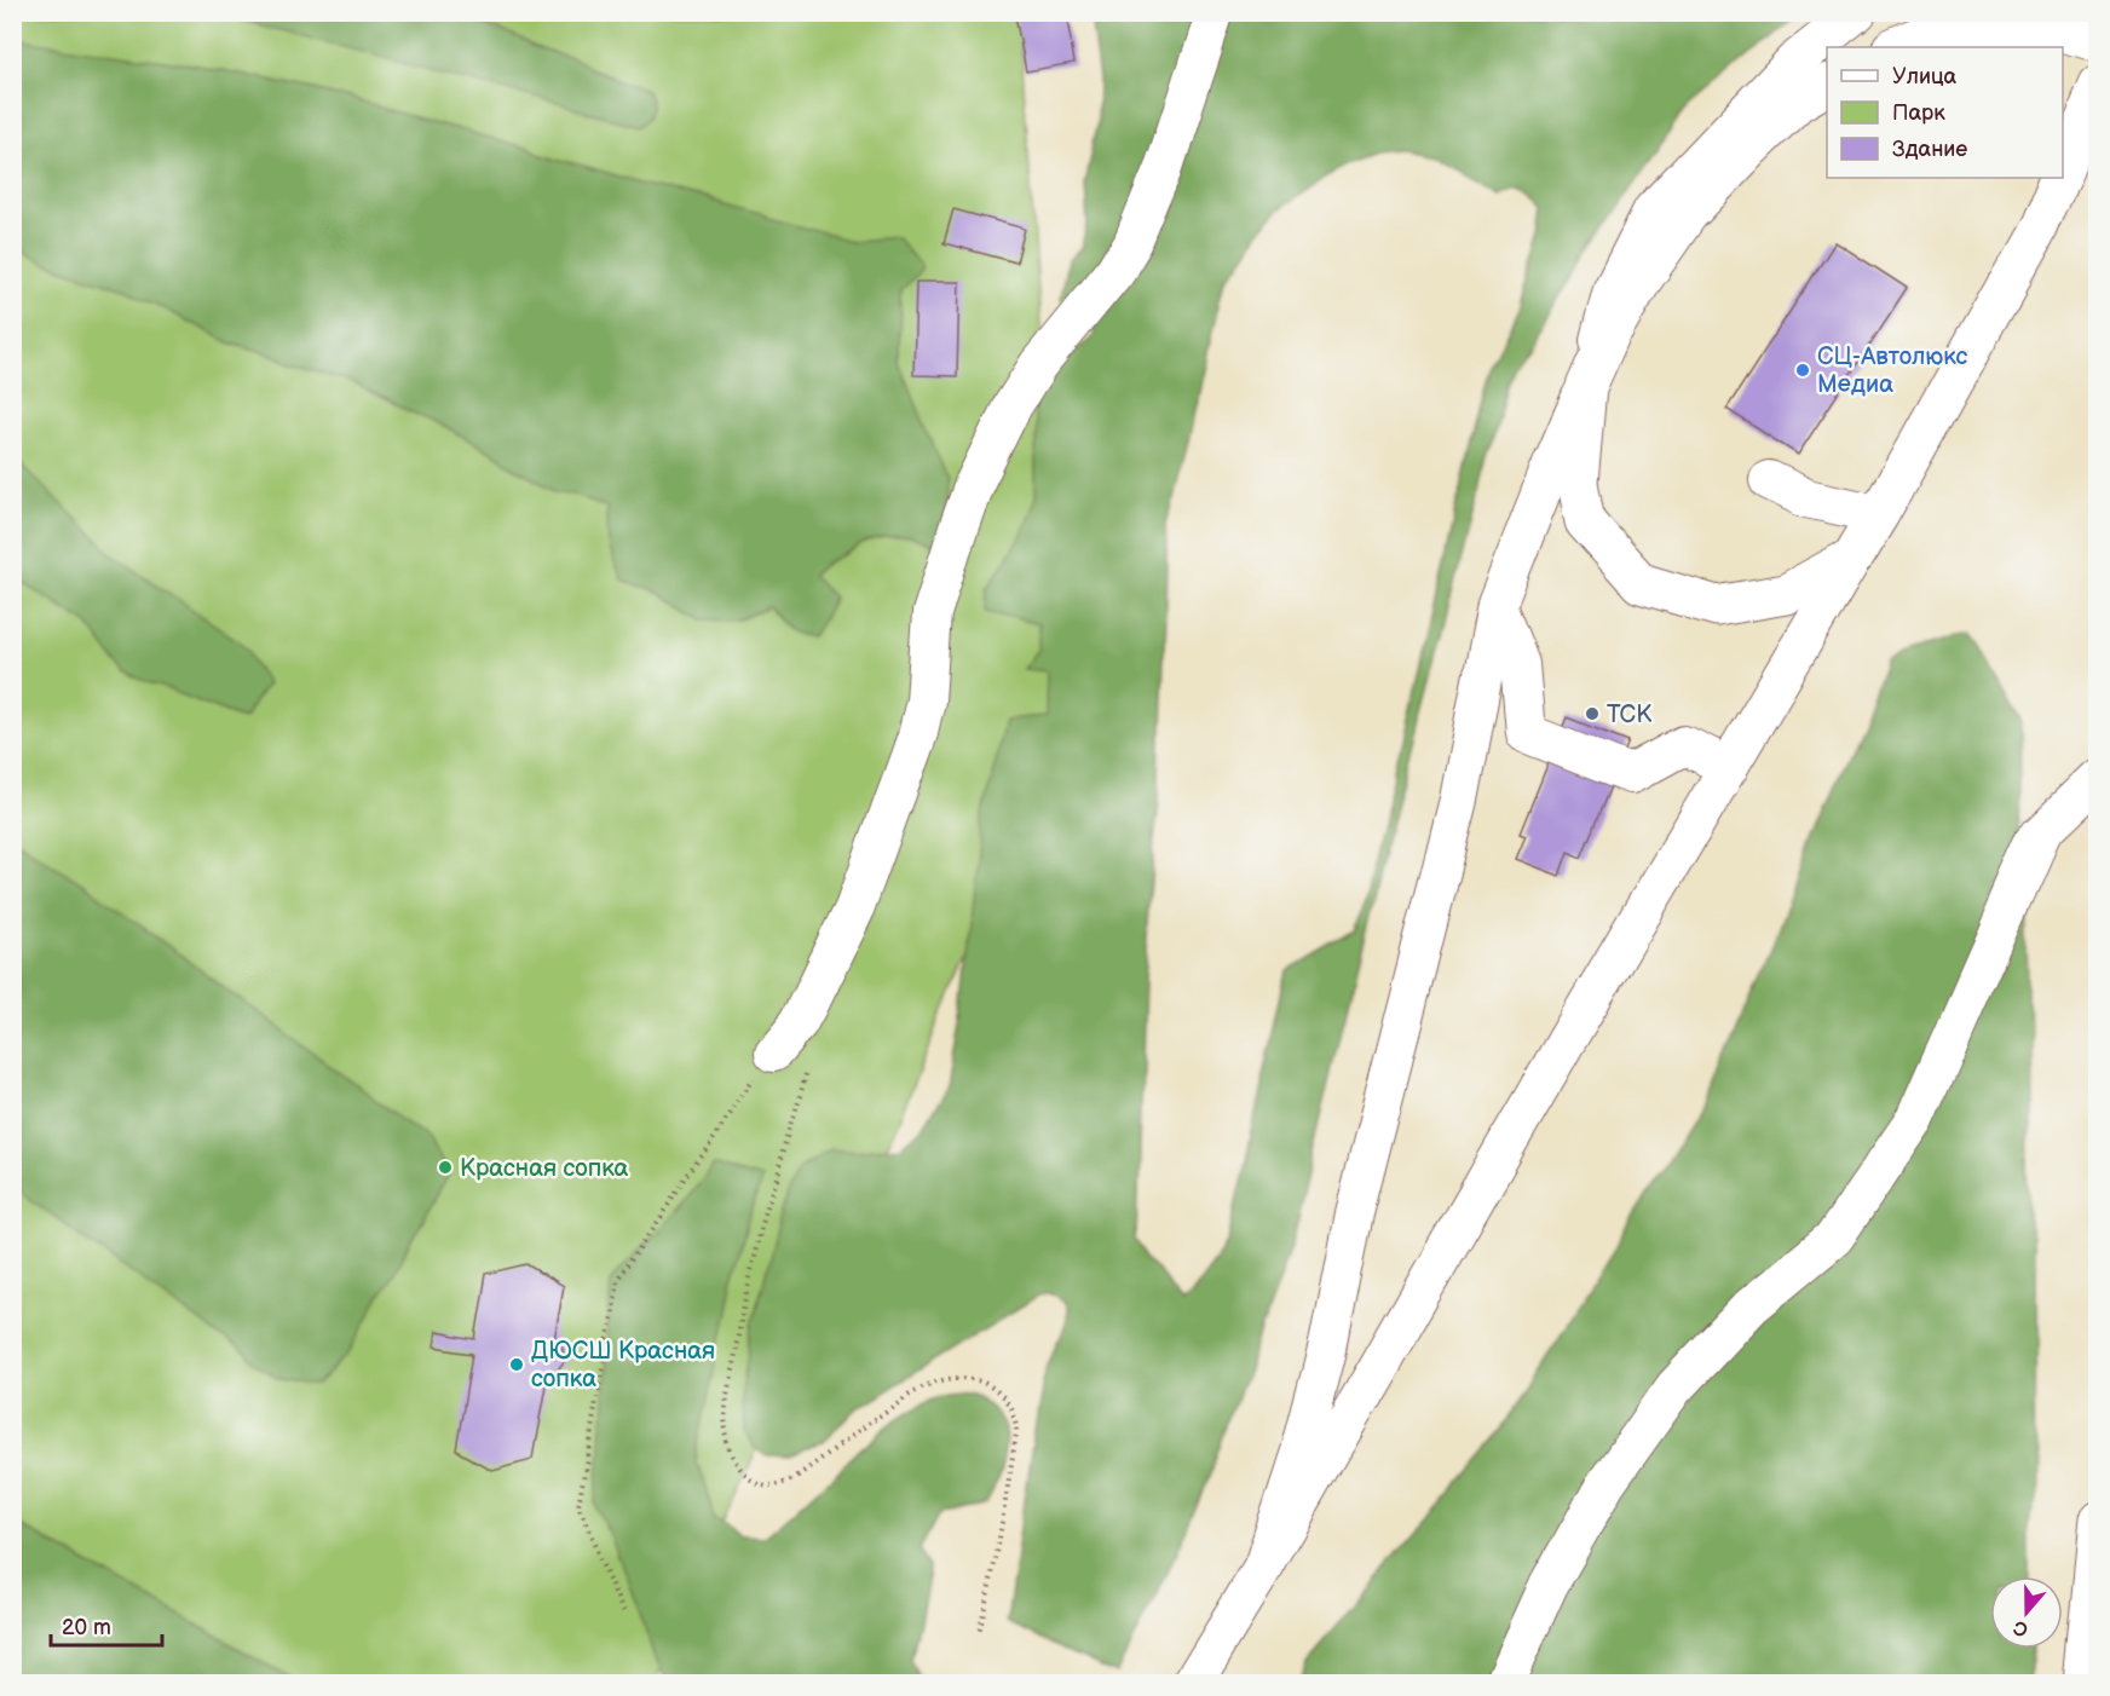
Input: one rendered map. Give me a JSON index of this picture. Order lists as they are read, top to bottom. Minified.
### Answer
{"places":["СЦ-Автолюкс Медиа","ТСК","Красная сопка","ДЮСШ Красная сопка"],"legend":["Улица","Парк","Здание"],"scale_bar":"20 m","north":"bottom"}
